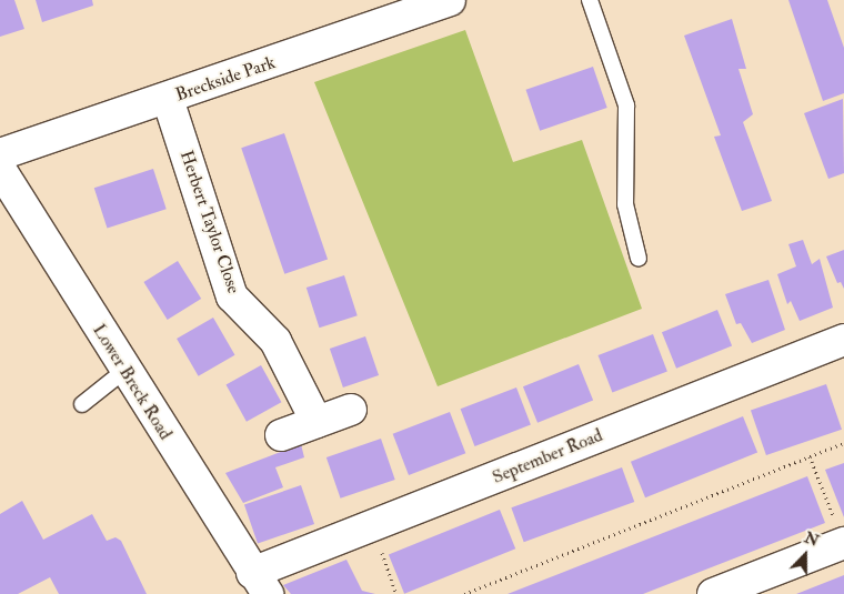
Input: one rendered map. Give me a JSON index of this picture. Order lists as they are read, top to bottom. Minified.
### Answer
{"streets":{"street":["Breckside Park","Herbert Taylor Close","Lower Breck Road","September Road"]},"crossings":[["Breckside Park","Herbert Taylor Close"],["Lower Breck Road","September Road"]],"north":"top"}
